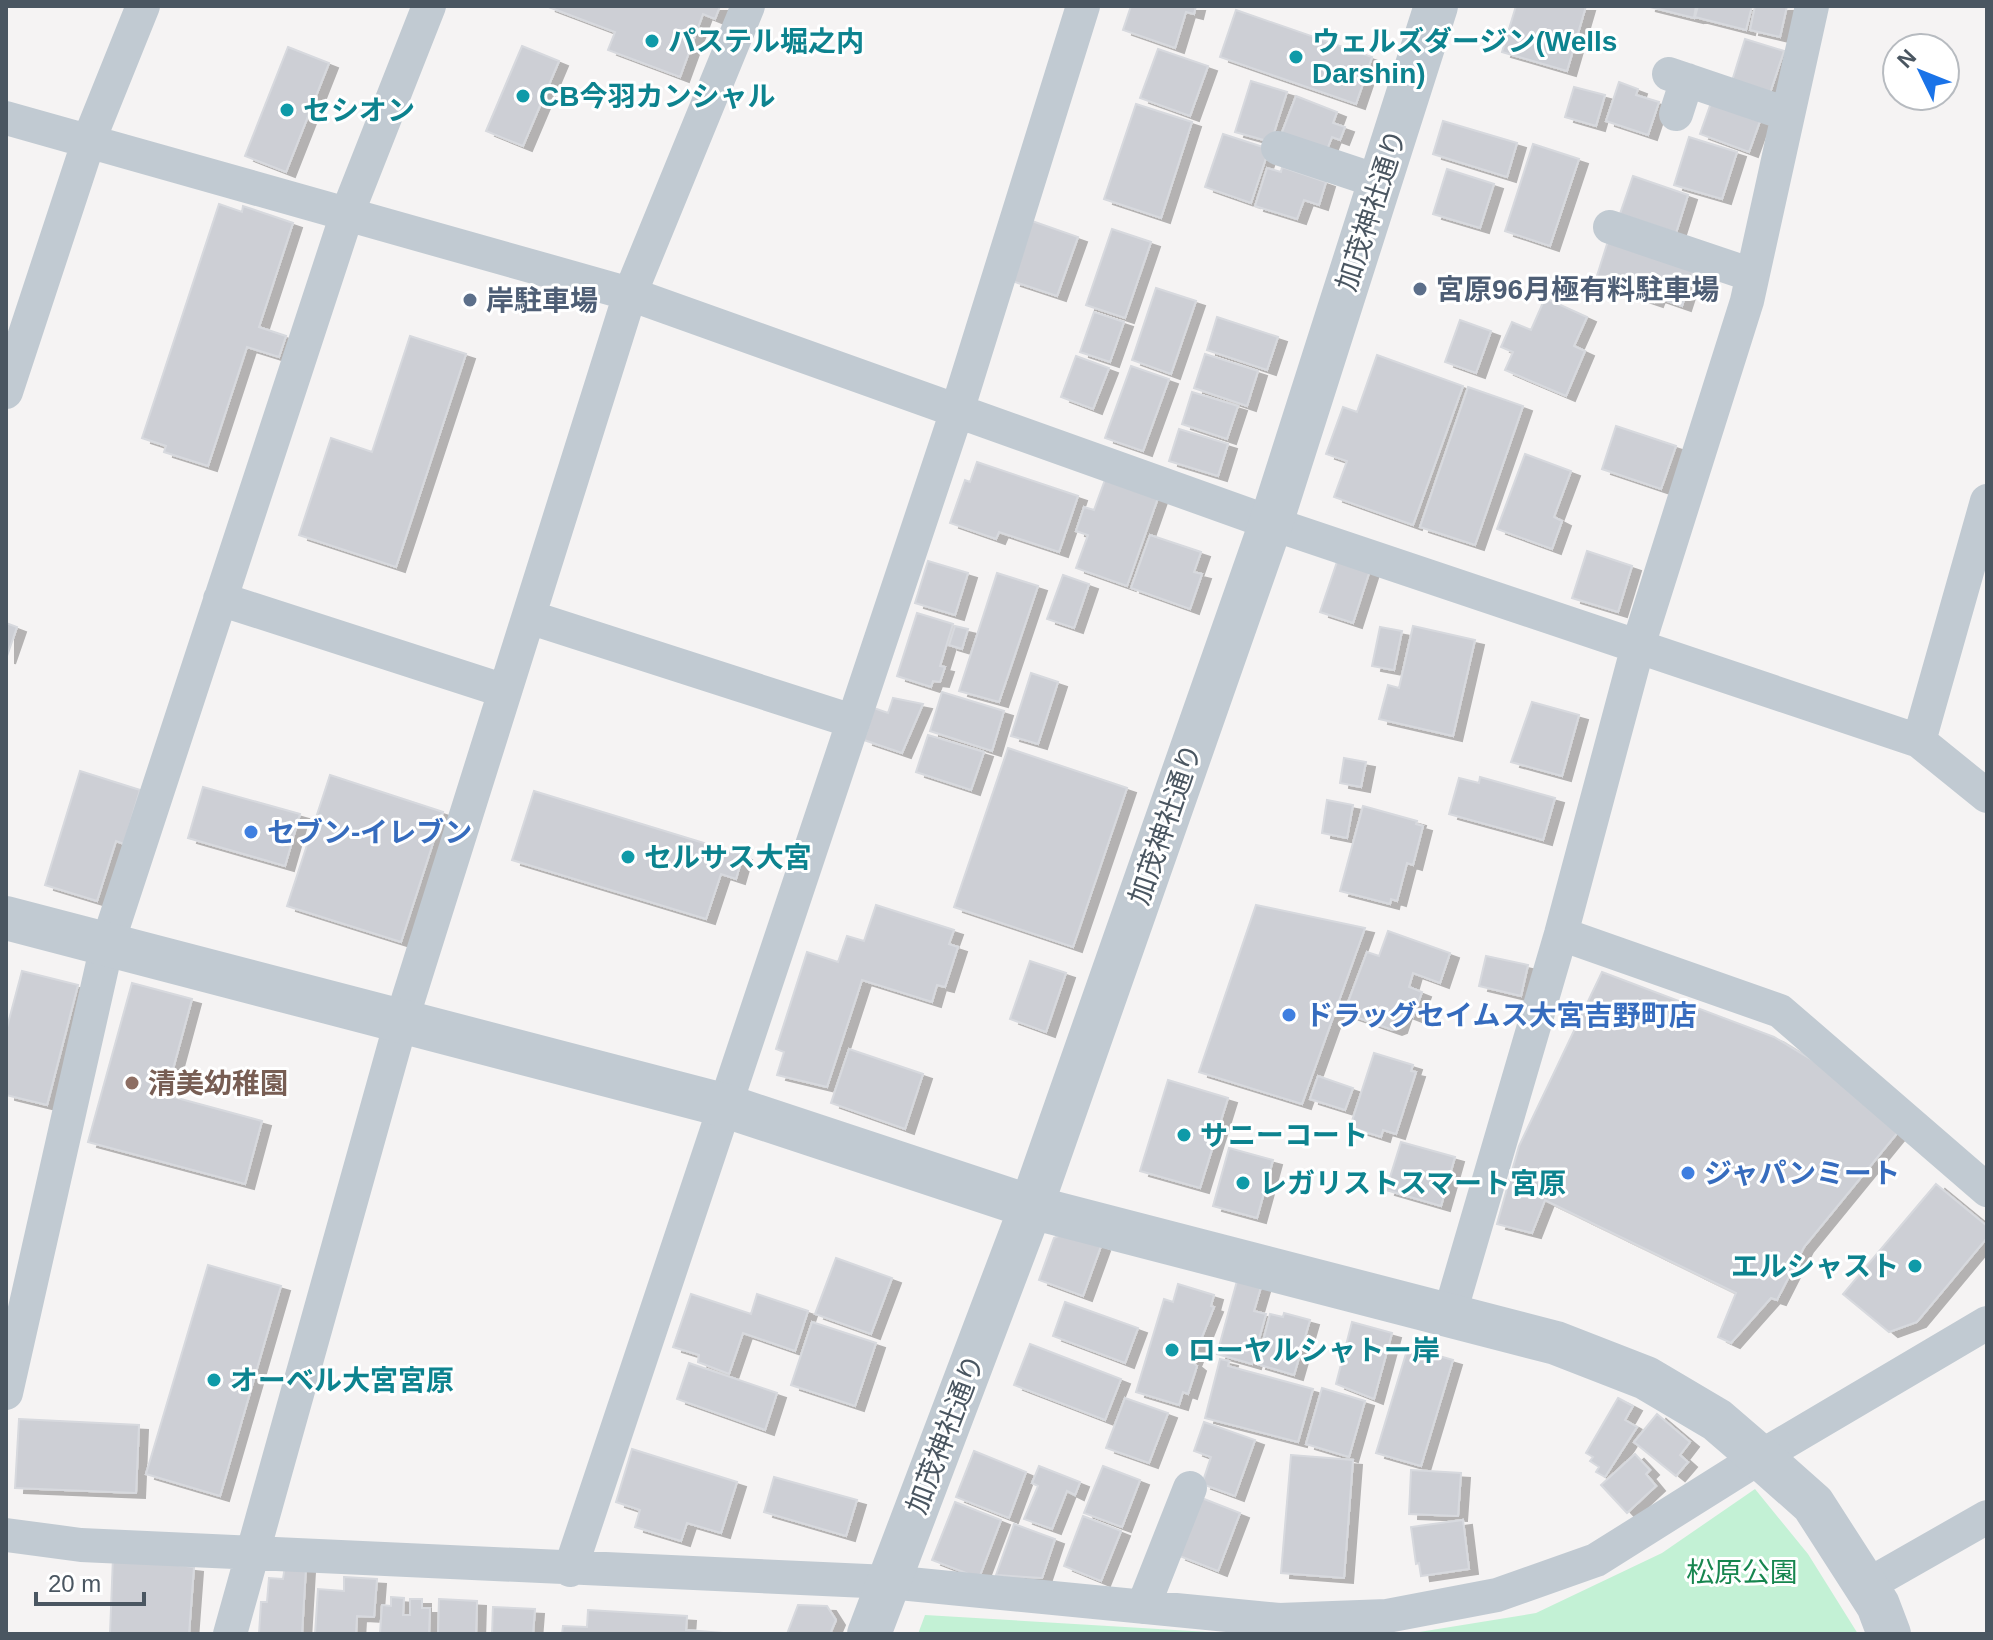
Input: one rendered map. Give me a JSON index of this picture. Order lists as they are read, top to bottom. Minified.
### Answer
{"streets":{"street":["加茂神社通り"]},"parks":["松原公園"],"places":["パステル堀之内","ウェルズダージン(Wells Darshin)","CB今羽カンシャル","セシオン","宮原96月極有料駐車場","岸駐車場","セブン-イレブン","セルサス大宮","ドラッグセイムス大宮吉野町店","清美幼稚園","サニーコート","ジャパンミート","レガリストスマート宮原","エルシャスト","ローヤルシャトー岸","オーベル大宮宮原"],"scale_bar":"20 m","north":"top left"}
